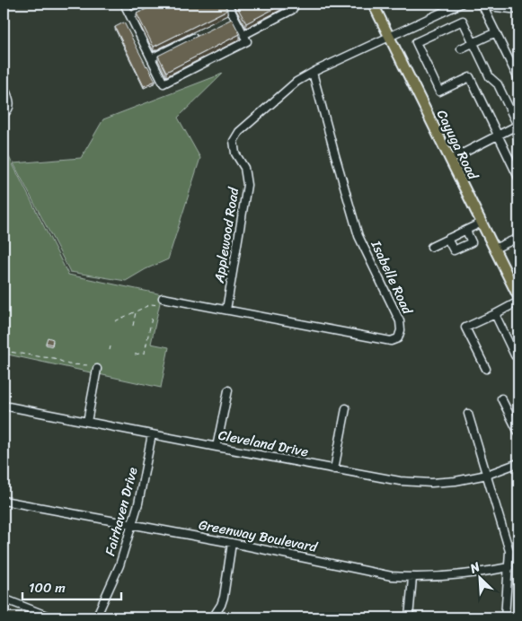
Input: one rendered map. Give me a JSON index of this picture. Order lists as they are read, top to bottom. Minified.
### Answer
{"streets":{"main road":["Cayuga Road"],"street":["Applewood Road","Isabelle Road","Cleveland Drive","Fairhaven Drive","Greenway Boulevard"]},"crossings":[["Cayuga Road","Applewood Road"],["Applewood Road","Isabelle Road"],["Cleveland Drive","Fairhaven Drive"],["Fairhaven Drive","Greenway Boulevard"]],"scale_bar":"100 m","north":"top left"}
